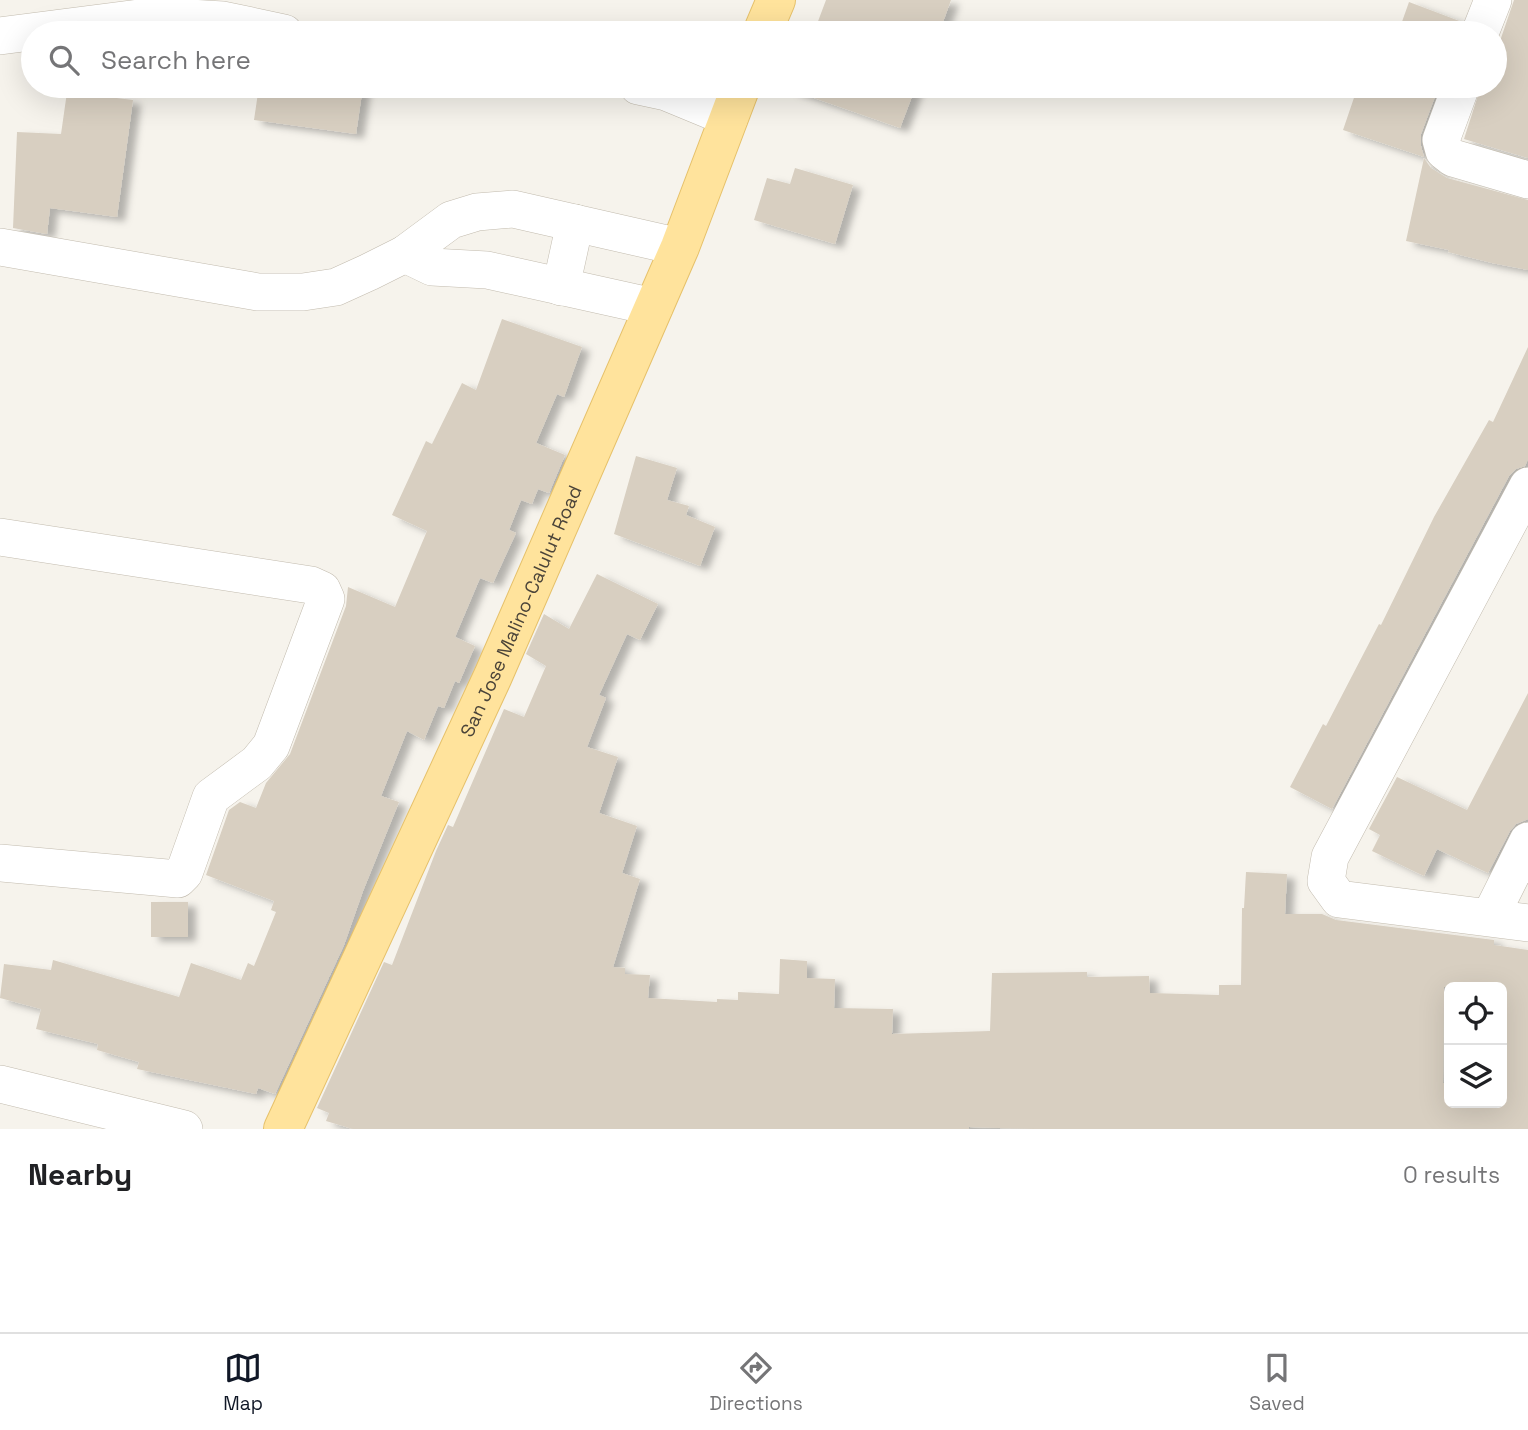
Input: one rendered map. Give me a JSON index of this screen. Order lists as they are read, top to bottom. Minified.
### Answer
{"streets":{"main road":["San Jose Malino-Calulut Road"]},"page":{"search":"Search here","heading":["Nearby","0 results"],"nav":["Map","Directions","Saved"]}}
